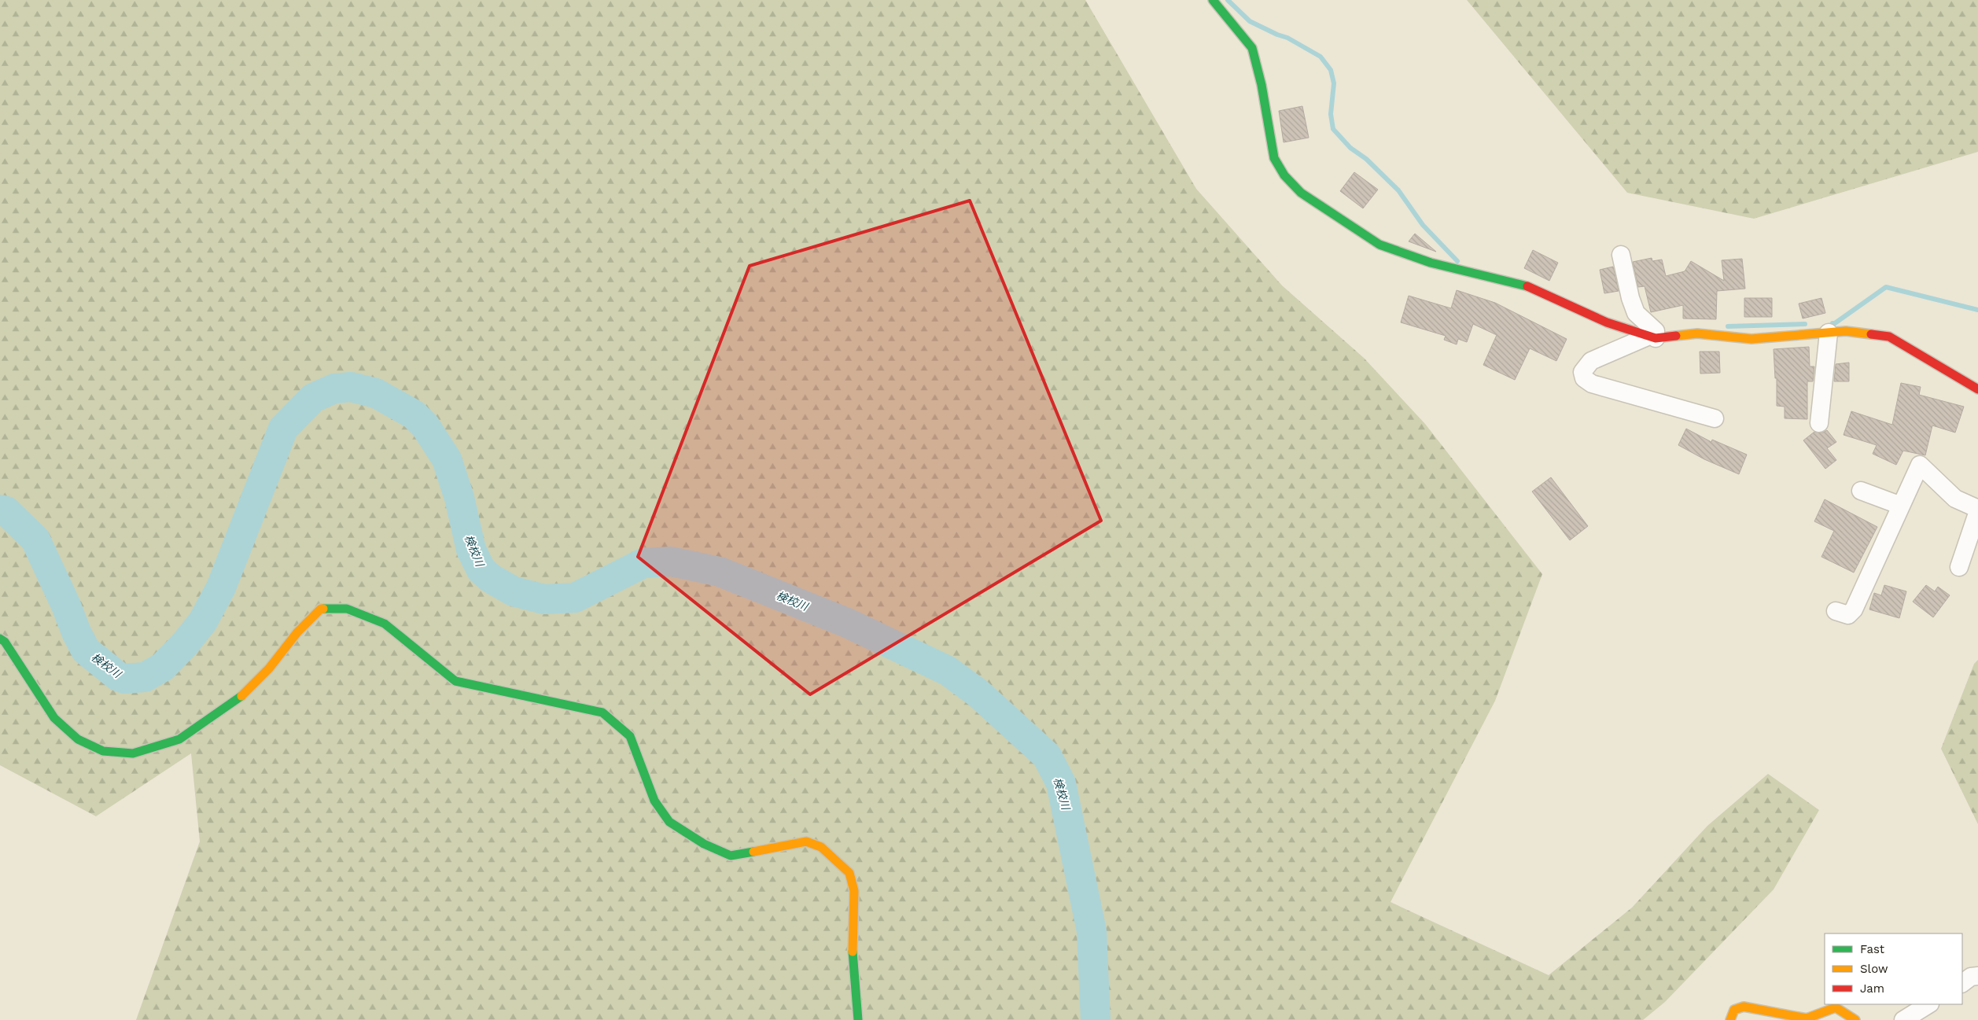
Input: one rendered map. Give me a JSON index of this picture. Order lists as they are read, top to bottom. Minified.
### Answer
{"water":["検校川"],"legend":["Fast","Slow","Jam"]}
